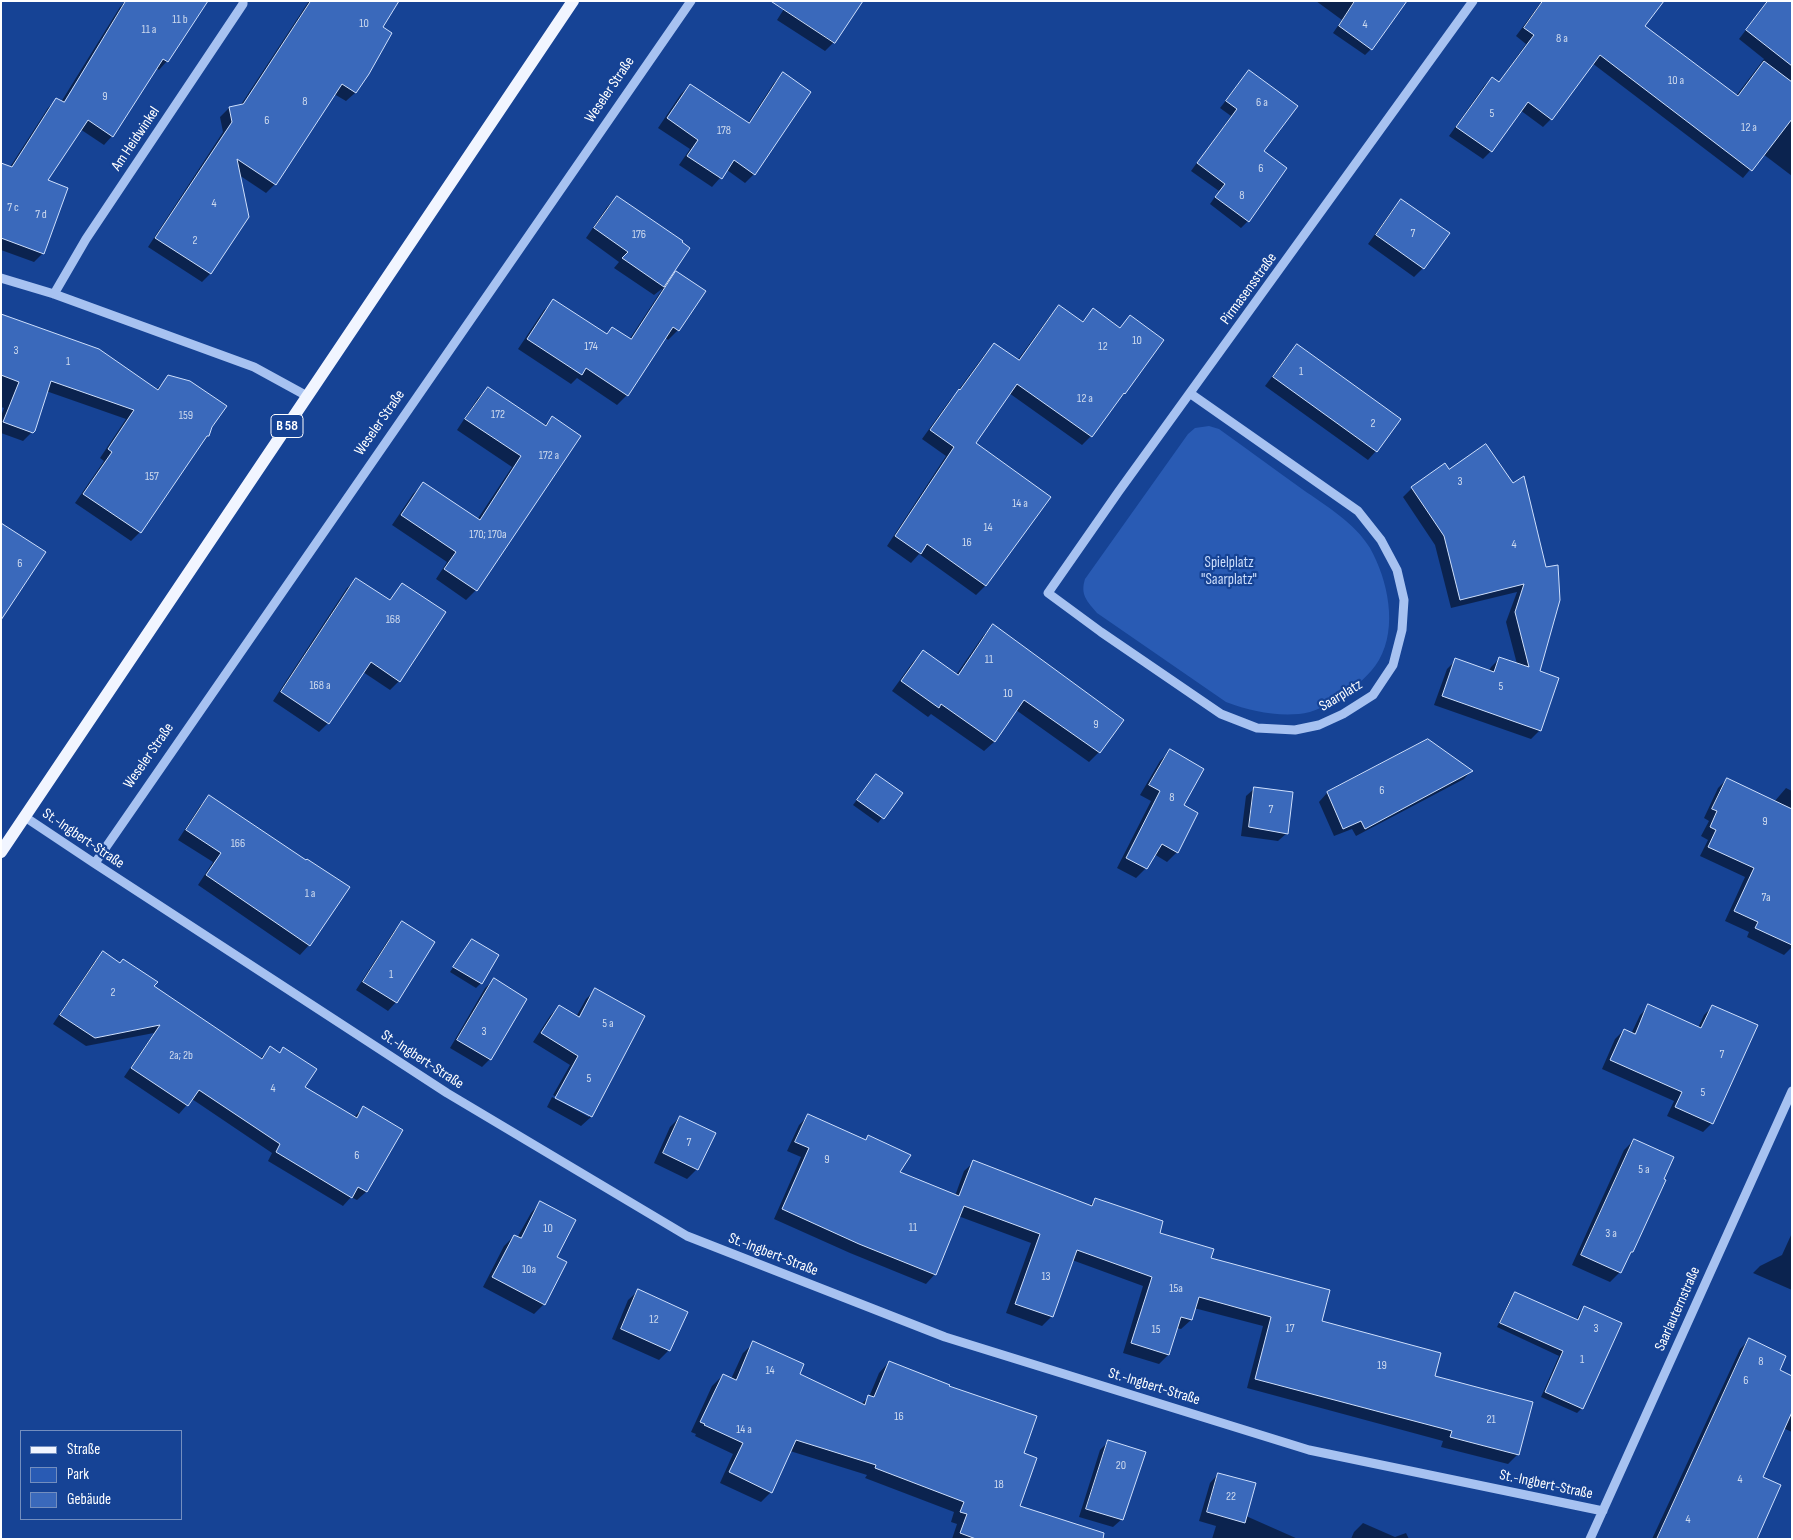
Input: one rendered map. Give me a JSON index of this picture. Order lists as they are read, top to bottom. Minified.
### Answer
{"streets":{"main road":["B 58"],"street":["Weseler Straße","Am Heidwinkel","Pirmasensstraße","Saarplatz","St.-Ingbert-Straße","Saarlauternstraße"]},"crossings":[["Weseler Straße","St.-Ingbert-Straße"],["Pirmasensstraße","Saarplatz"],["B 58","St.-Ingbert-Straße"],["St.-Ingbert-Straße","Saarlauternstraße"]],"parks":["Spielplatz \"Saarplatz\""],"house_numbers":["11 b","10","4","11 a","8 a","10 a","9","8","6 a","5","6","12 a","178","6","8","4","7 c","7 d","7","176","2","10","174","12","3","1","1","12 a","172","159","2","172 a","157","3","14 a","14","170; 170a","16","4","6","168","11","168 a","5","10","9","6","8","7","9","166","1 a","7a","1","2","5 a","3","7","2a; 2b","5","4","5","7","6","9","5 a","11","10","3 a","10a","13","15a","12","17","3","15","1","8","19","14","6","16","21","14 a","20","4","18","22","4"],"legend":["Straße","Park","Gebäude"]}
